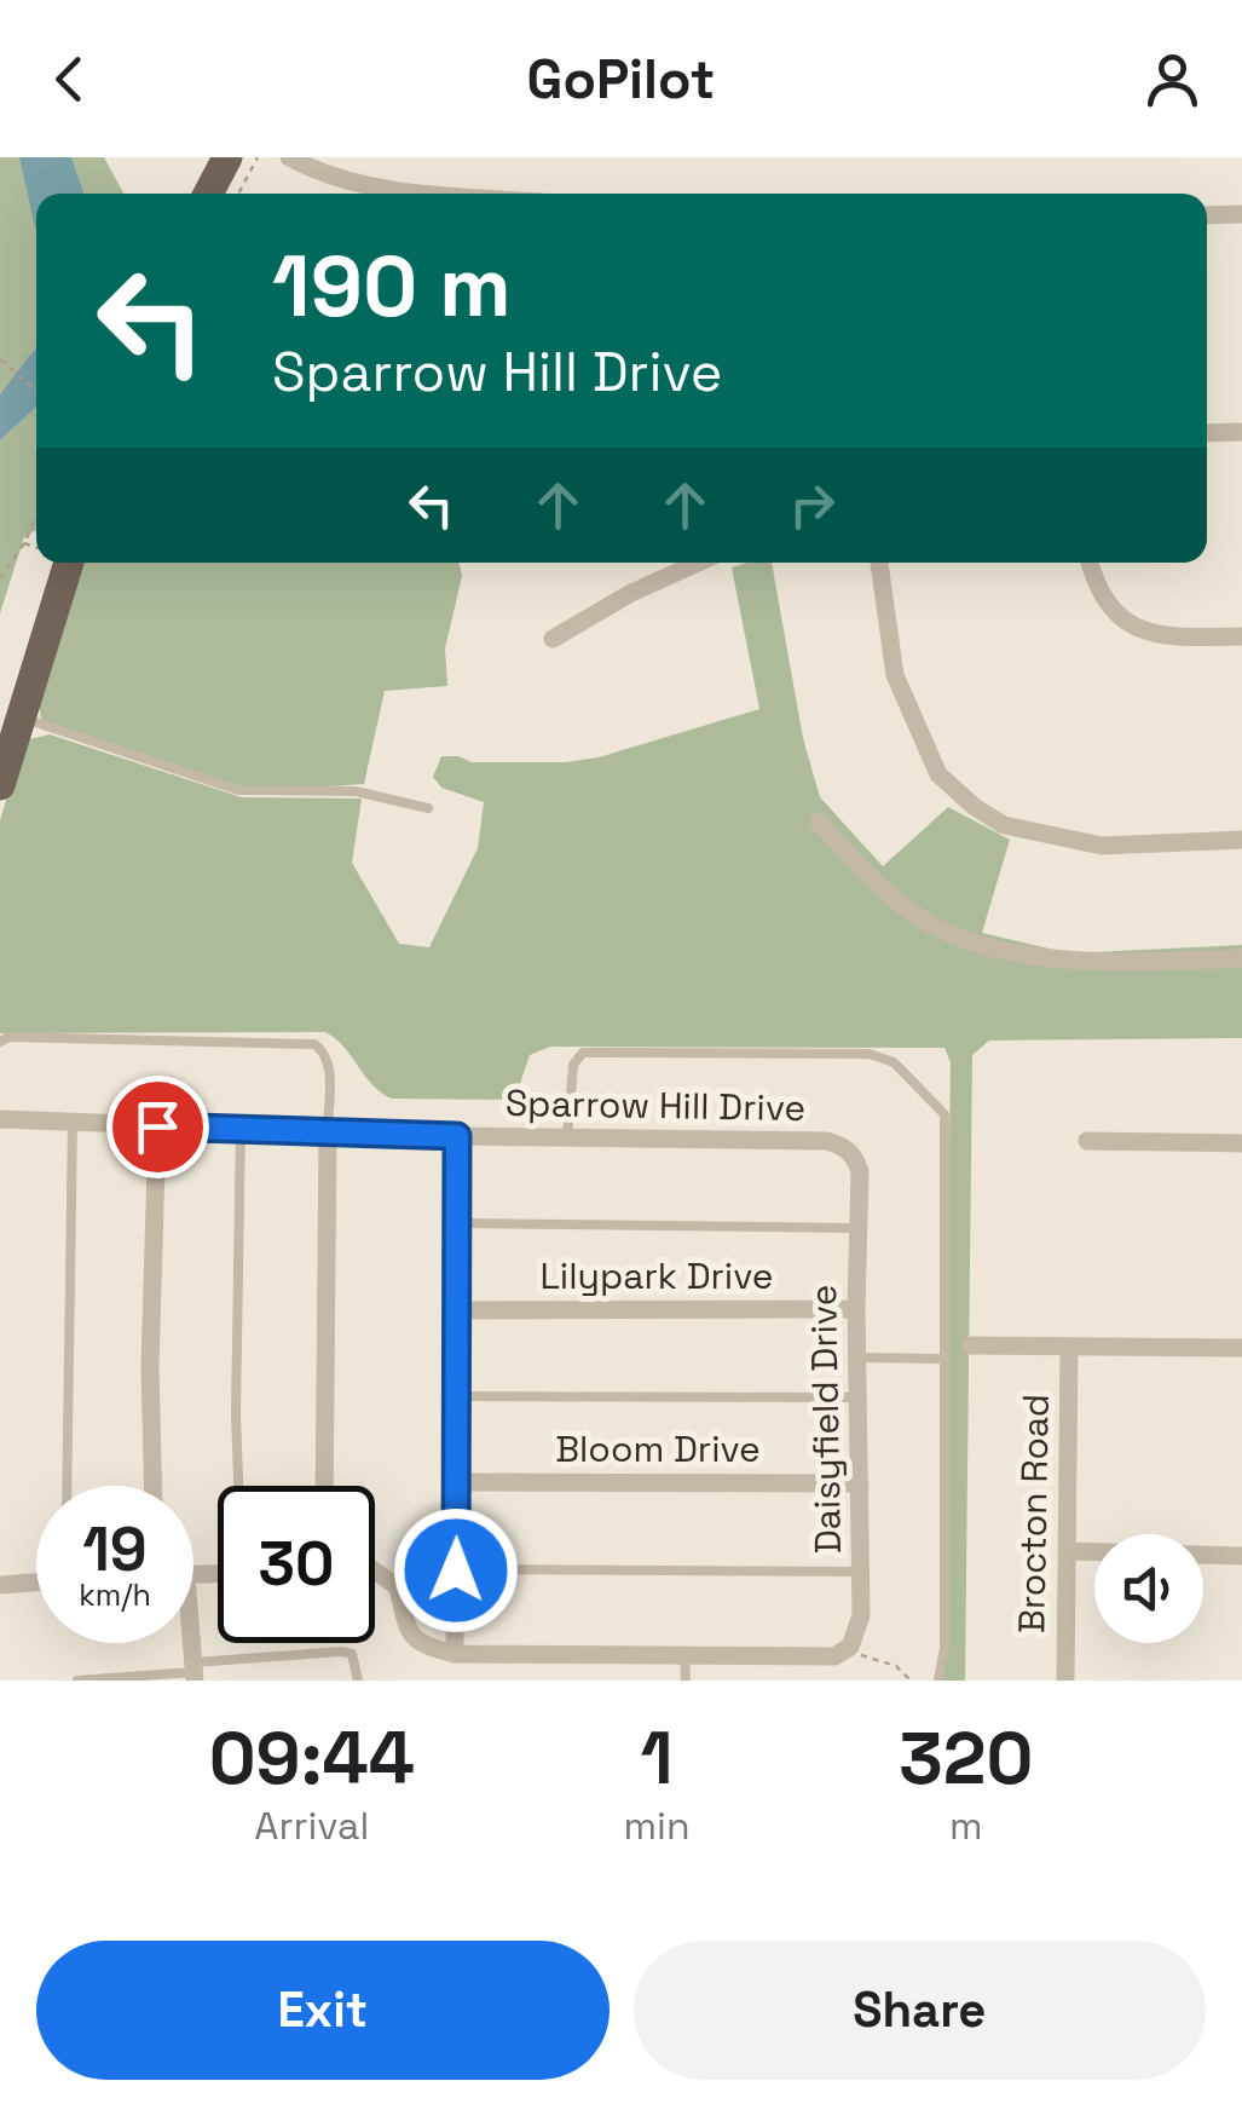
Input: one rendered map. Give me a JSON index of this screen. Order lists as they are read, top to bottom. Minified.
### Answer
{"streets":{"street":["Sparrow Hill Drive","Lilypark Drive","Daisyfield Drive","Bloom Drive","Brocton Road"]},"crossings":[["Sparrow Hill Drive","Daisyfield Drive"],["Lilypark Drive","Daisyfield Drive"],["Daisyfield Drive","Bloom Drive"]],"page":{"header":"GoPilot","turn":["190 m","Sparrow Hill Drive"],"speed":"19 km/h","limit":"30","eta":["09:44","Arrival","1","min","320","m"],"buttons":["Exit","Share"]}}
